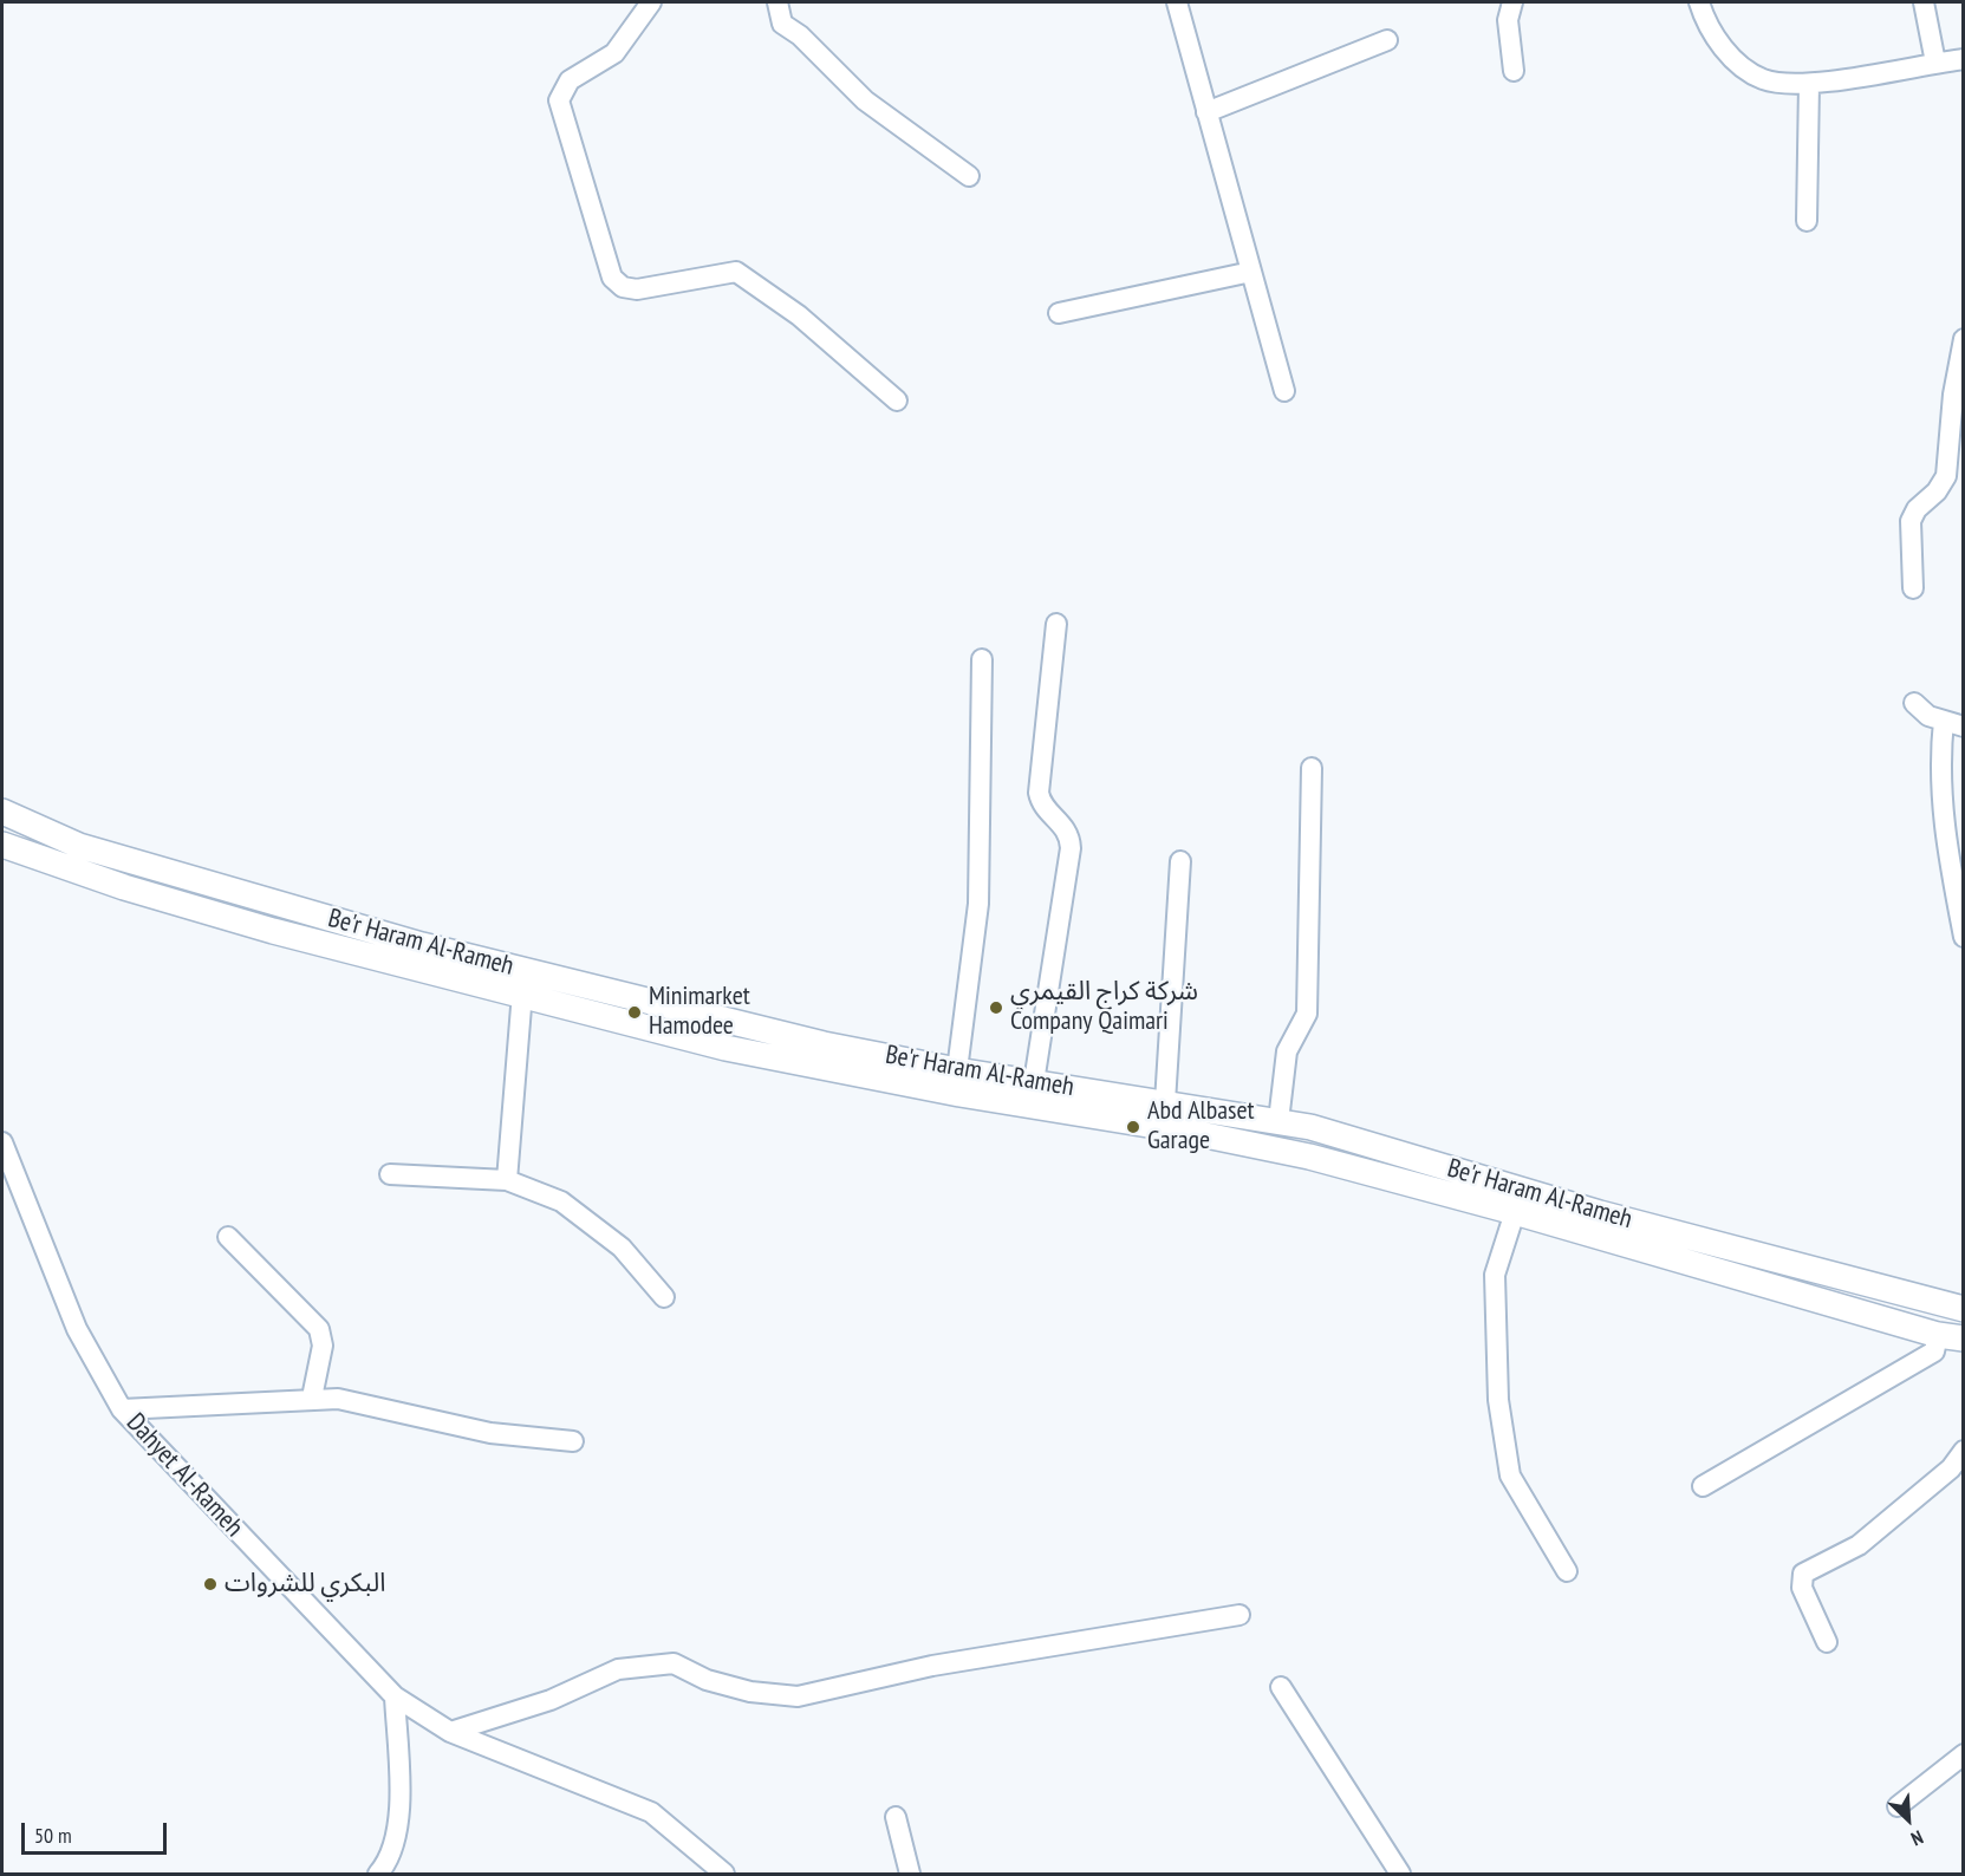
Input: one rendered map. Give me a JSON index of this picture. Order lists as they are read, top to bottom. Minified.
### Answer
{"streets":{"main road":["Be'r Haram Al-Rameh"],"street":["Dahyet Al-Rameh"]},"places":["شركة كراج القيمري Company Qaimari","Minimarket Hamodee","Abd Albaset Garage","البكري للشروات"],"scale_bar":"50 m","north":"bottom right"}
